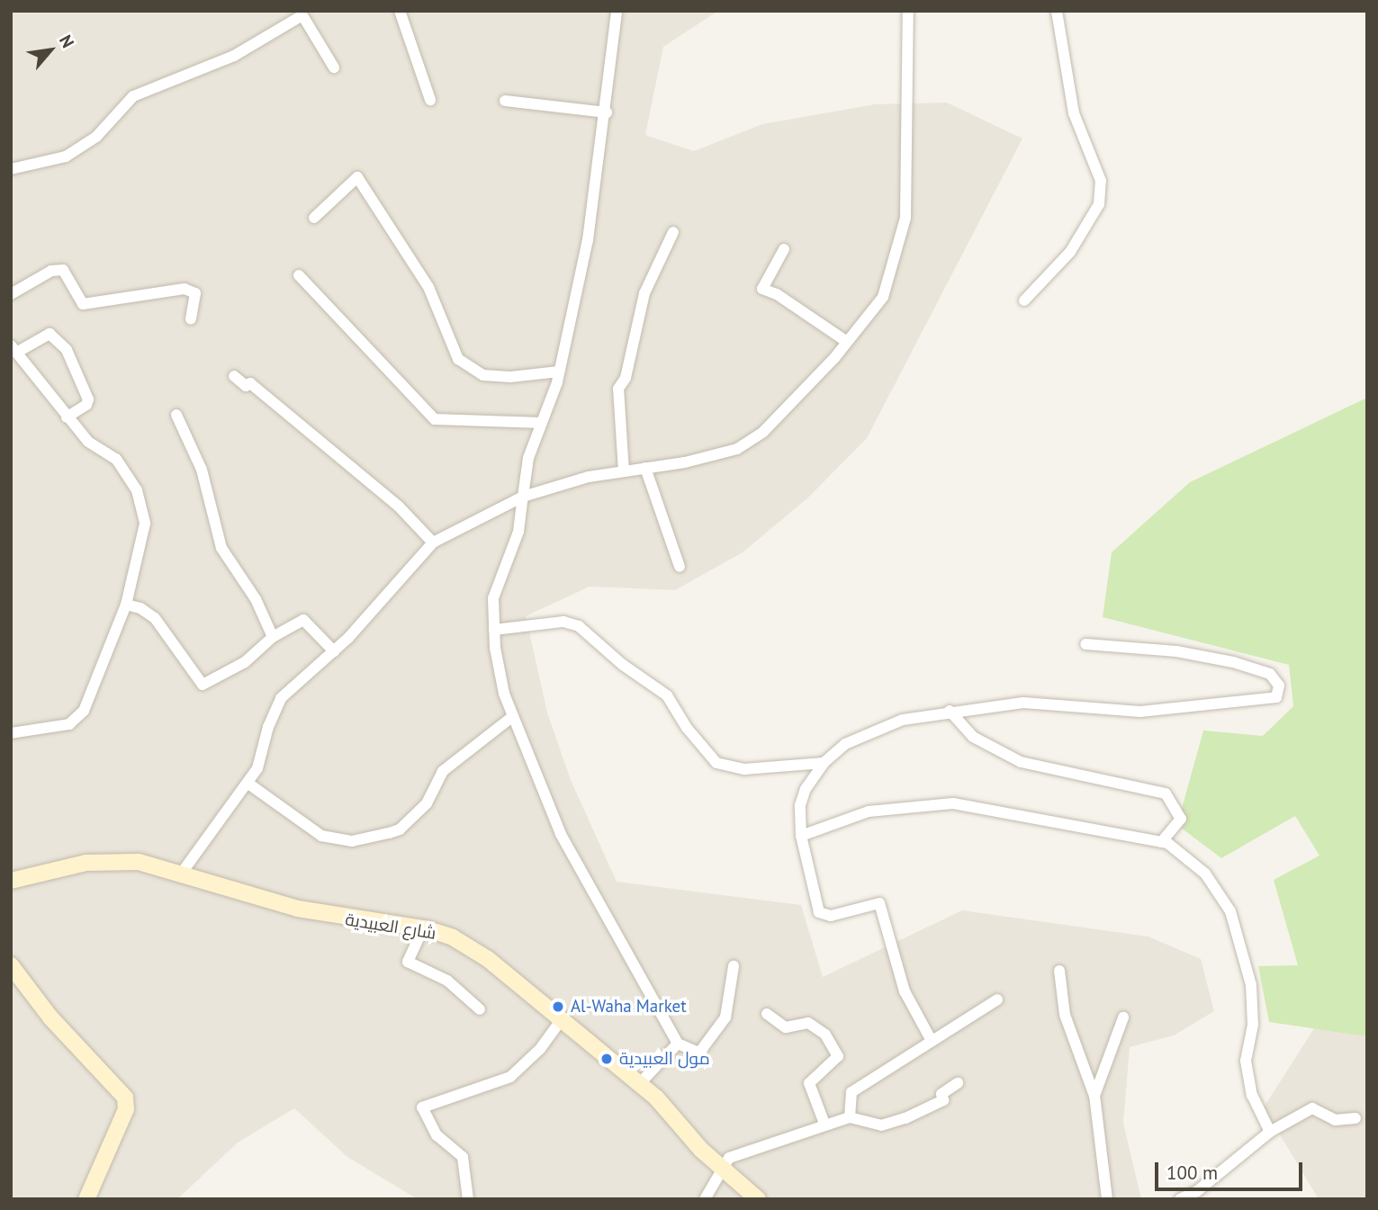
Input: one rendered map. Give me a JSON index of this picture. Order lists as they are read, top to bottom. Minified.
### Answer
{"streets":{"main road":["شارع العبيدية"]},"places":["Al-Waha Market","مول العبيدية"],"scale_bar":"100 m","north":"top right"}
